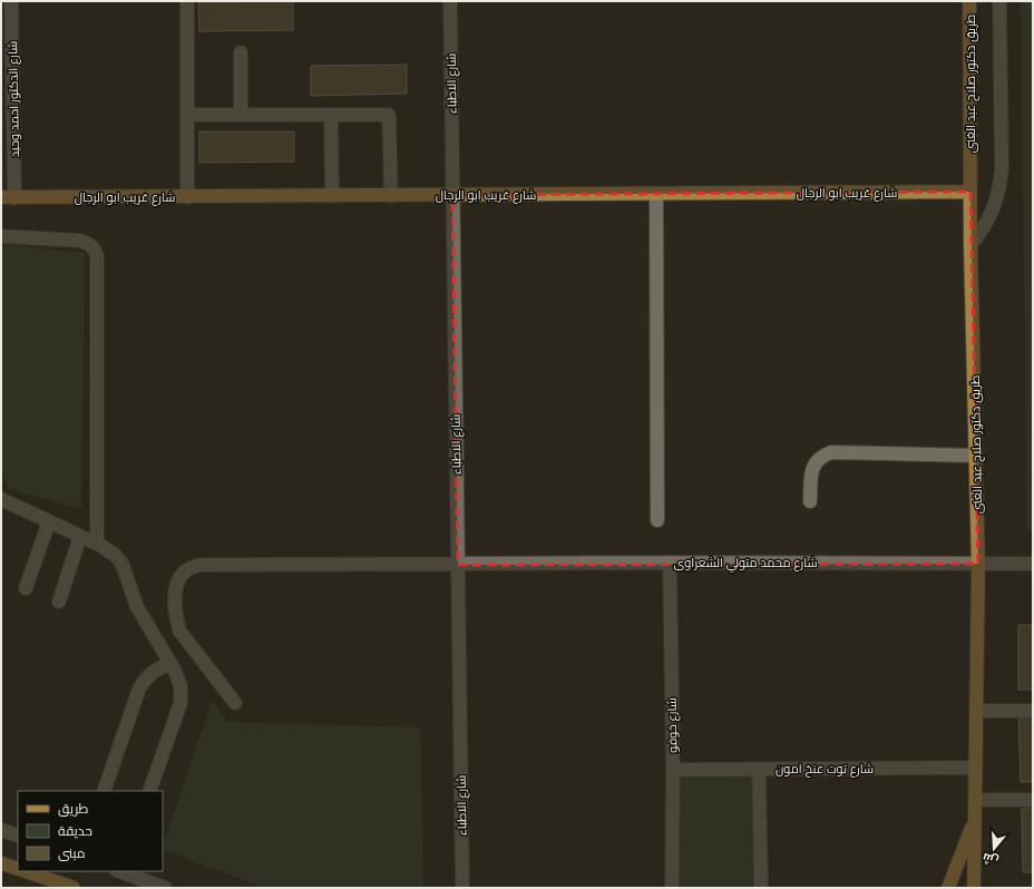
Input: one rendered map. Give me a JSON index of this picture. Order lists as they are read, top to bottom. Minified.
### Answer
{"streets":{"main road":["طريق دكتور صلاح عبد الغنى","شارع غريب ابو الرجال"],"street":["شارع الاطباء","شارع الدكتور احمد وحيد","شارع محمد متولي الشعراوى","شارع خوفو","شارع توت عنخ امون"]},"crossings":[["شارع الاطباء","شارع غريب ابو الرجال"],["شارع الاطباء","شارع محمد متولي الشعراوى"],["طريق دكتور صلاح عبد الغنى","شارع غريب ابو الرجال"],["طريق دكتور صلاح عبد الغنى","شارع محمد متولي الشعراوى"],["طريق دكتور صلاح عبد الغنى","شارع توت عنخ امون"],["شارع الدكتور احمد وحيد","شارع غريب ابو الرجال"],["شارع محمد متولي الشعراوى","شارع خوفو"],["شارع خوفو","شارع توت عنخ امون"]],"legend":["طريق","حديقة","مبنى"],"north":"bottom"}
